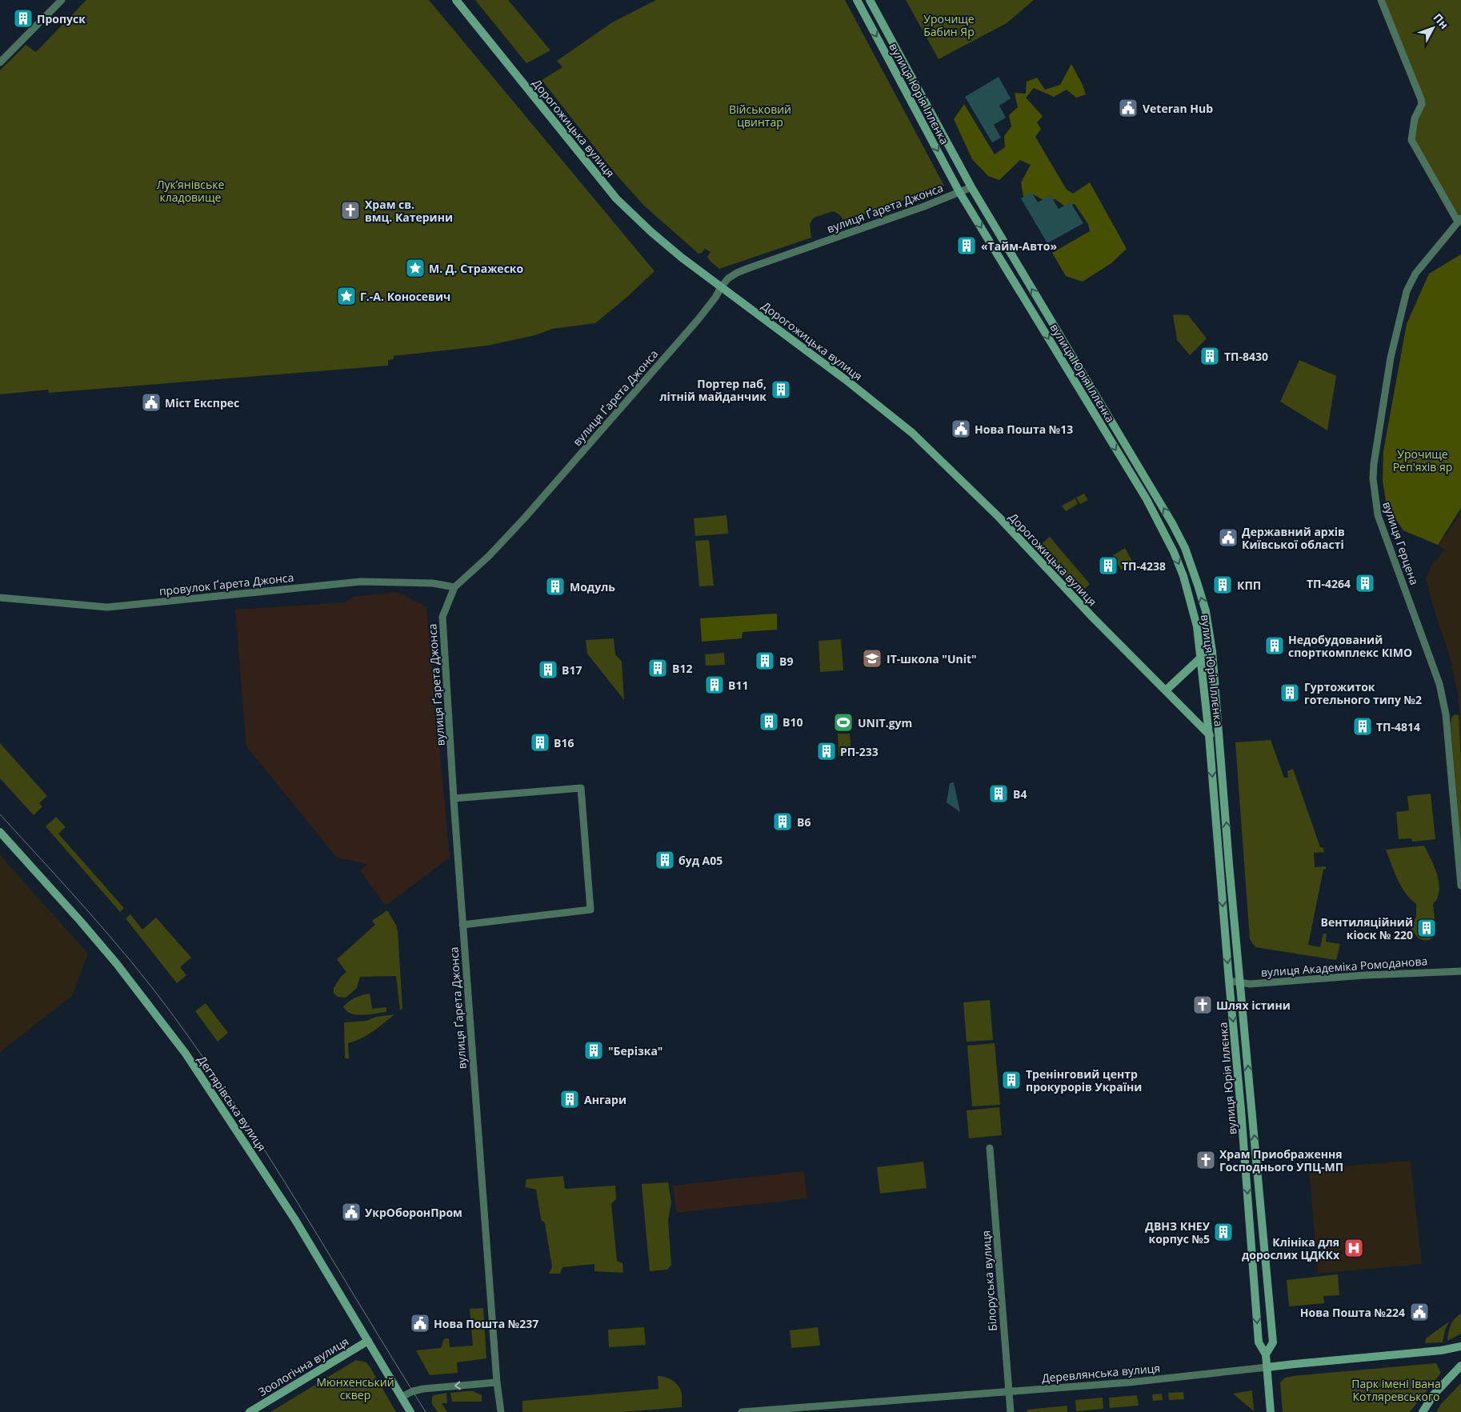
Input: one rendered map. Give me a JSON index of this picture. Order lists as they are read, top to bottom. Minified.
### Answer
{"streets":{"main road":["вулиця Юрія Іллєнка","Дорогожицька вулиця","Дегтярівська вулиця","Зоологічна вулиця","Деревлянська вулиця"],"street":["вулиця Ґарета Джонса","вулиця Герцена","провулок Ґарета Джонса","вулиця Академіка Ромоданова","Білоруська вулиця"]},"crossings":[["вулиця Юрія Іллєнка","Дорогожицька вулиця"],["вулиця Юрія Іллєнка","вулиця Ґарета Джонса"],["вулиця Юрія Іллєнка","вулиця Академіка Ромоданова"],["вулиця Юрія Іллєнка","Деревлянська вулиця"],["Дорогожицька вулиця","вулиця Ґарета Джонса"],["вулиця Ґарета Джонса","провулок Ґарета Джонса"],["Дегтярівська вулиця","Зоологічна вулиця"],["Білоруська вулиця","Деревлянська вулиця"]],"parks":["Урочище Бабин Яр","Військовий цвинтар","Лукʼянівське кладовище","Урочище Реп'яхів яр","Мюнхенський сквер","Парк імені Івана Котляревського"],"places":{"building":["Пропуск","«Тайм-Авто»","ТП-8430","Портер паб, літній майданчик","ТП-4238","ТП-4264","КПП","Модуль","Недобудований спорткомплекс КІМО","B9","B12","B17","B11","Гуртожиток готельного типу №2","B10","ТП-4814","B16","РП-233","B4","B6","буд А05","Вентиляційний кіоск № 220","\"Берізка\"","Тренінговий центр прокурорів України","Ангари","ДВНЗ КНЕУ корпус №5"],"public building":["Veteran Hub","Міст Експрес","Нова Пошта №13","Державний архів Київської області","УкрОборонПром","Нова Пошта №224","Нова Пошта №237"],"church":["Храм св. вмц. Катерини","Шлях істини","Храм Приображення Господнього УПЦ-МП"],"place":["М. Д. Стражеско","Г.-А. Коносевич"],"school or university":["IT-школа \"Unit\""],"sports":["UNIT.gym"],"hospital":["Клініка для дорослих ЦДККх"]},"north":"top right"}
